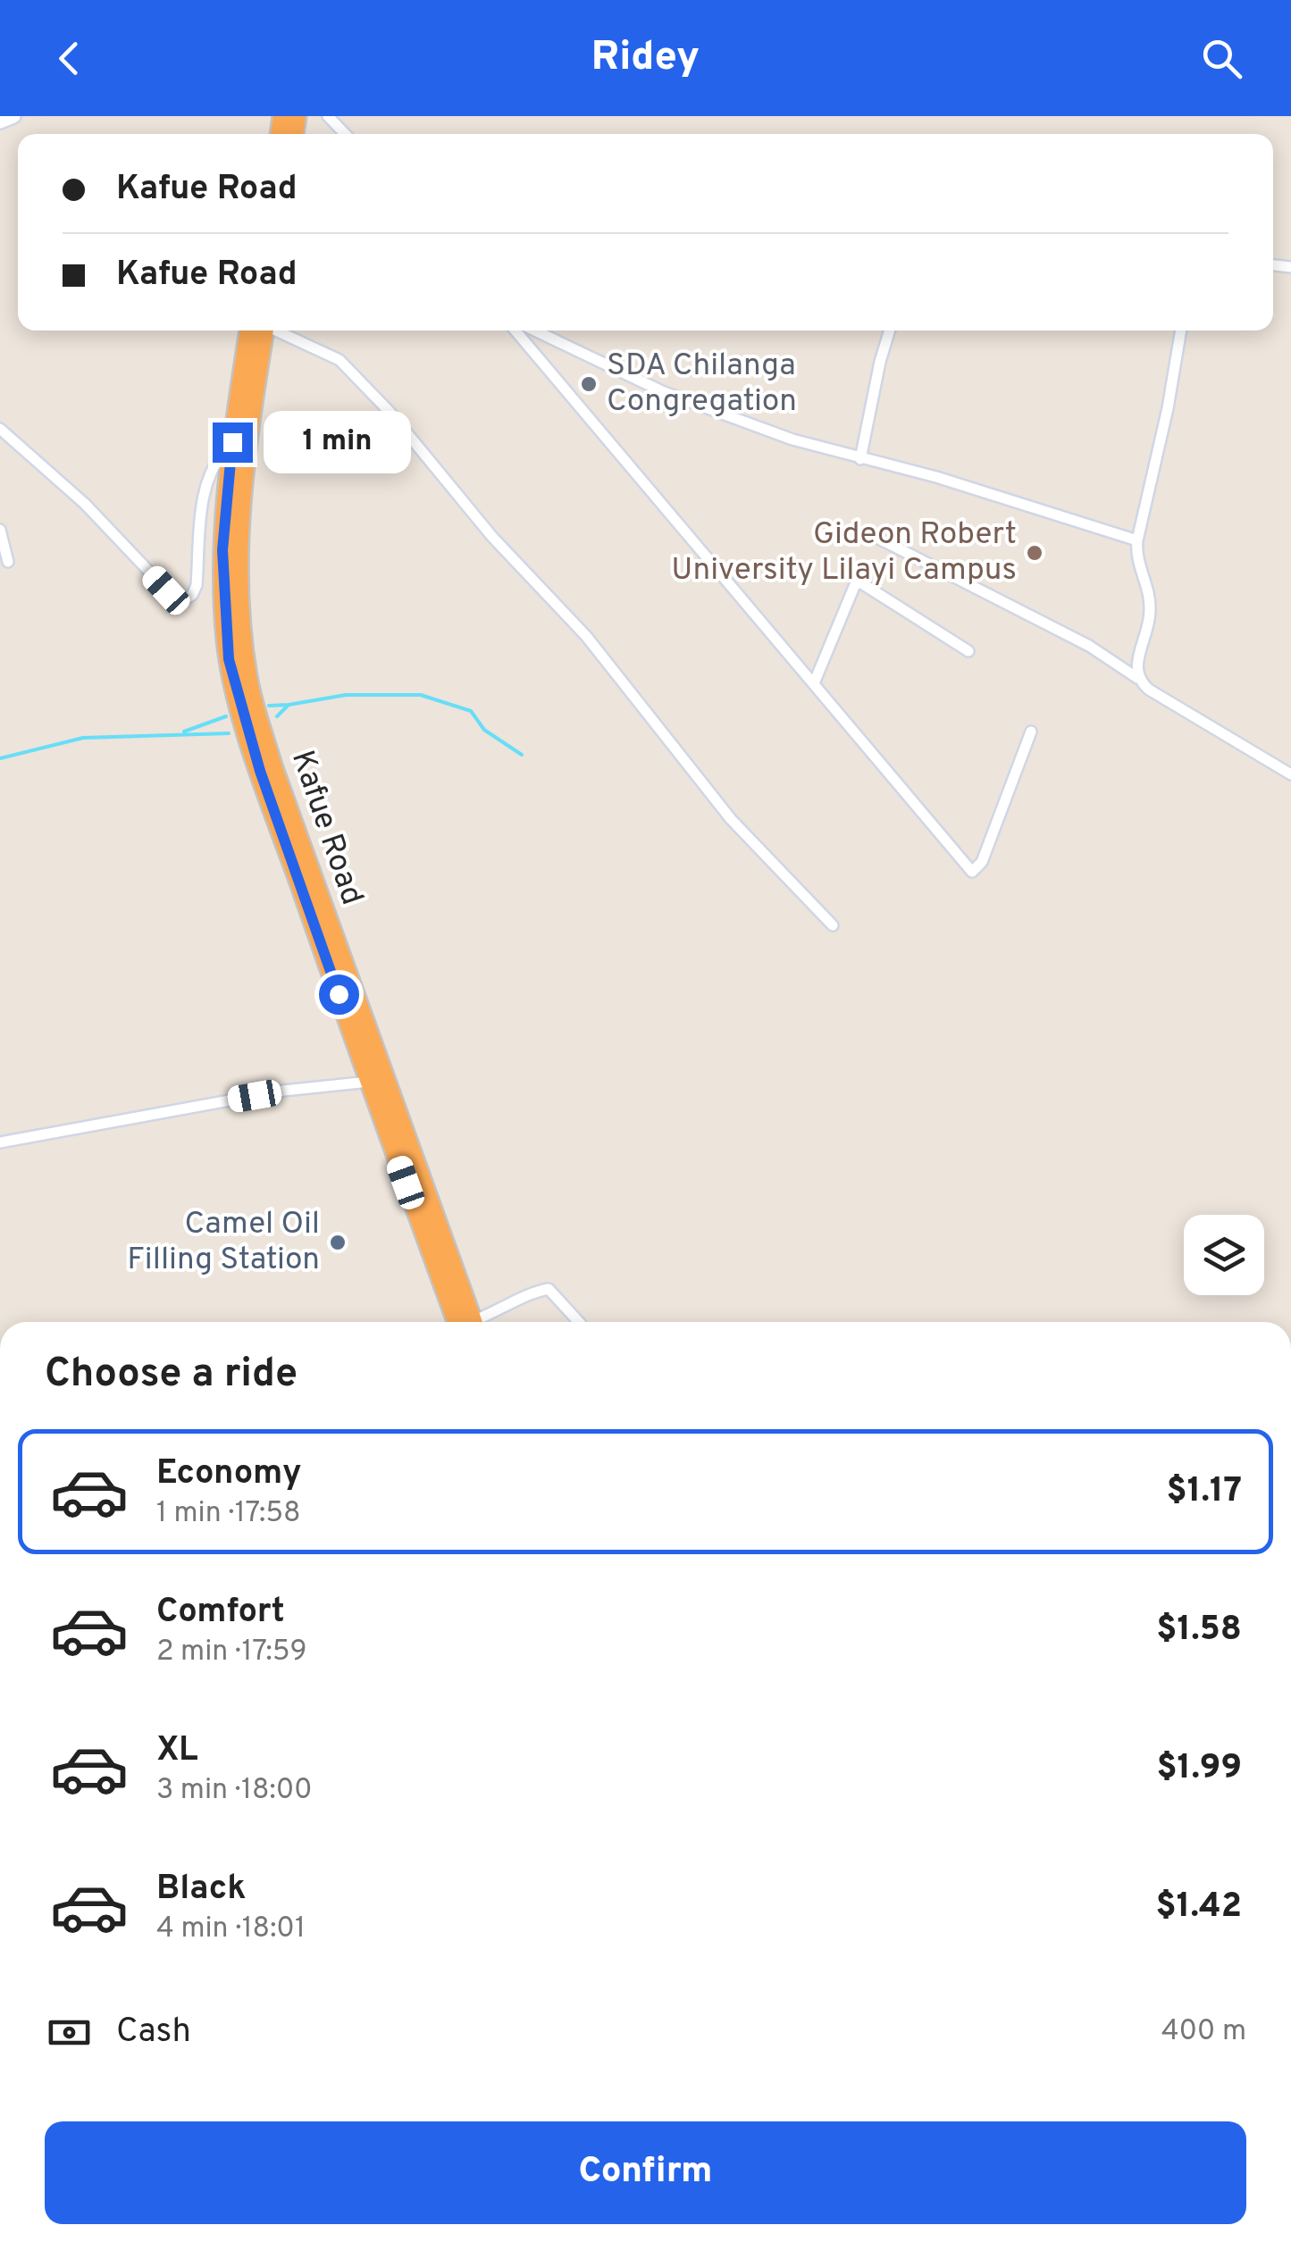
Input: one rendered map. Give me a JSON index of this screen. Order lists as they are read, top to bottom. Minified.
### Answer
{"streets":{"highway":["Kafue Road"]},"places":["SDA Chilanga Congregation","Gideon Robert University Lilayi Campus","Camel Oil Filling Station"],"page":{"header":"Ridey","banner":["Kafue Road","Kafue Road"],"bubble":"1 min","heading":"Choose a ride","list":[{"name":"Economy","note":"1 min · 17:58","value":"$1.17"},{"name":"Comfort","note":"2 min · 17:59","value":"$1.58"},{"name":"XL","note":"3 min · 18:00","value":"$1.99"},{"name":"Black","note":"4 min · 18:01","value":"$1.42"}],"pay":["Cash","400 m"],"buttons":"Confirm"}}
